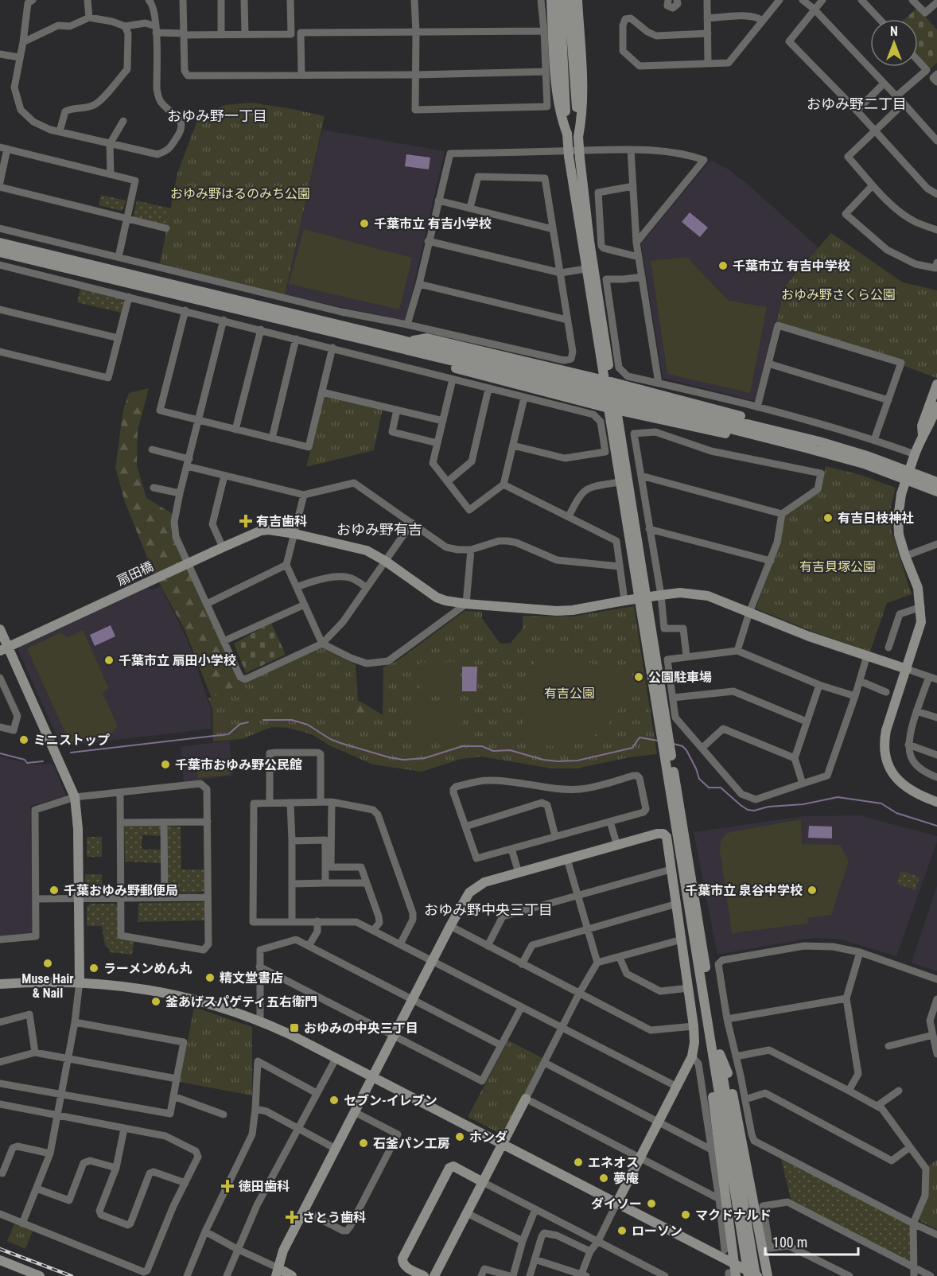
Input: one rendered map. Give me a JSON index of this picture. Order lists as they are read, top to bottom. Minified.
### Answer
{"streets":{"street":["扇田橋"]},"districts":["おゆみ野二丁目","おゆみ野一丁目","おゆみ野有吉","おゆみ野中央三丁目"],"parks":["おゆみ野はるのみち公園","おゆみ野さくら公園","有吉貝塚公園","有吉公園"],"places":{"other":["千葉市立 有吉小学校","千葉市立 有吉中学校","有吉日枝神社","千葉市立 扇田小学校","公園駐車場","ミニストップ","千葉市おゆみ野公民館","千葉おゆみ野郵便局","千葉市立 泉谷中学校","Muse Hair & Nail","ラーメンめん丸","精文堂書店","釜あげスパゲティ五右衛門","セブン-イレブン","ホンダ","石釜パン工房","エネオス","夢庵","ダイソー","マクドナルド","ローソン"],"health":["有吉歯科","徳田歯科","さとう歯科"],"transit":["おゆみの中央三丁目"]},"scale_bar":"100 m","north":"top"}
